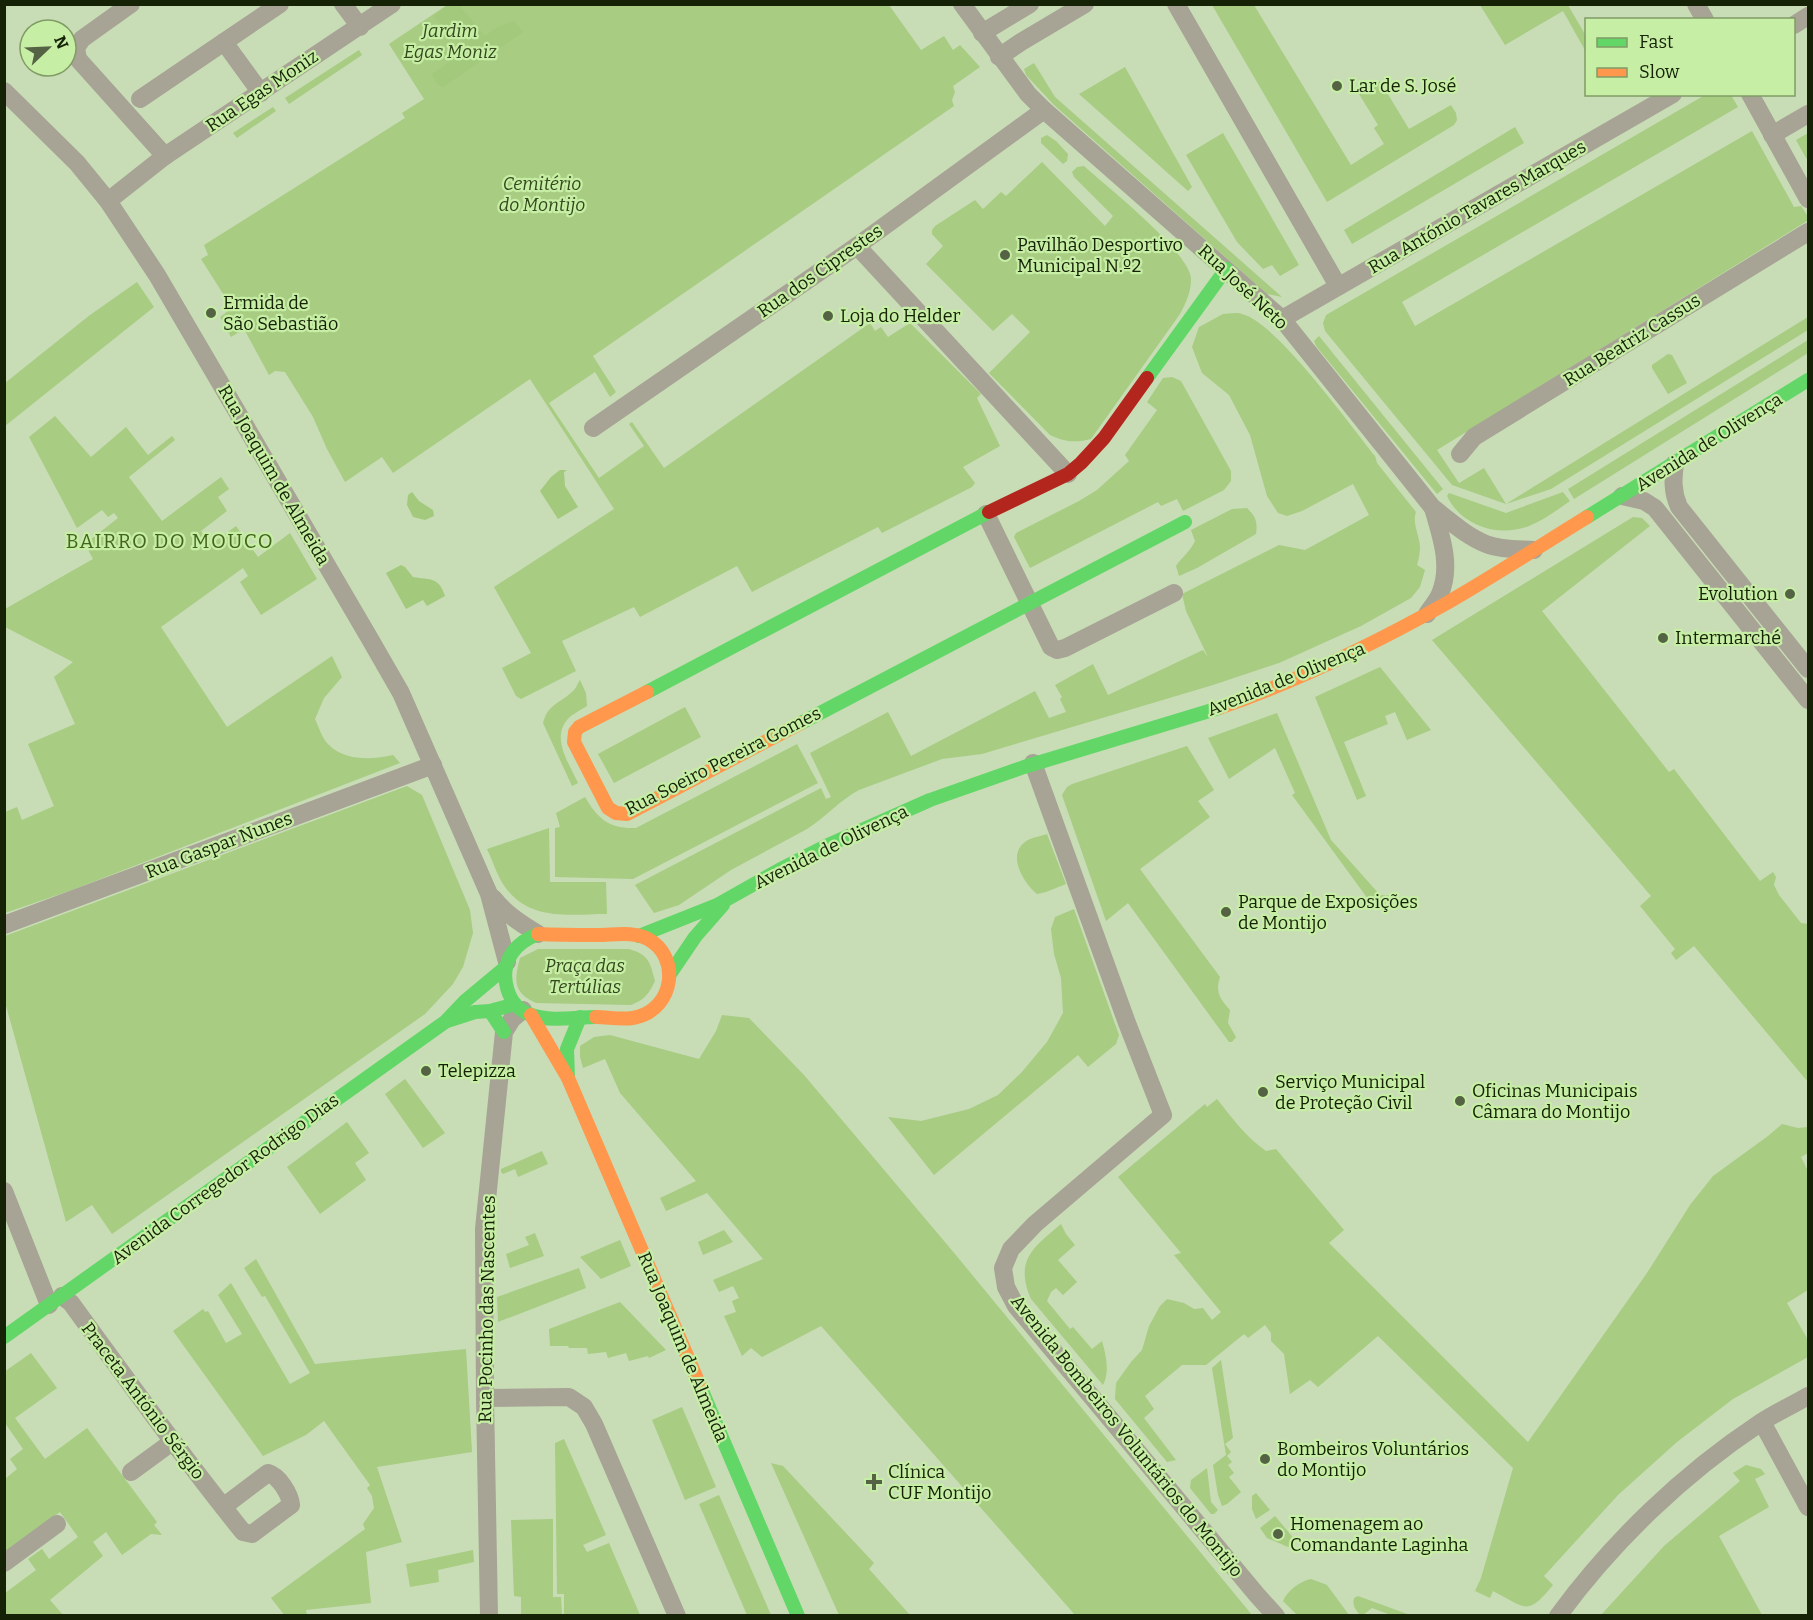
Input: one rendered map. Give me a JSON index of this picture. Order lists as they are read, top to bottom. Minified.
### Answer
{"streets":{"main road":["Avenida de Olivença","Rua Joaquim de Almeida","Rua Soeiro Pereira Gomes","Avenida Corregedor Rodrigo Dias"],"street":["Rua Egas Moniz","Rua António Tavares Marques","Rua dos Ciprestes","Rua José Neto","Rua Beatriz Cassus","Rua Gaspar Nunes","Rua Pocinho das Nascentes","Praceta António Sérgio","Avenida Bombeiros Voluntários do Montijo"]},"crossings":[["Rua Egas Moniz","Rua Joaquim de Almeida"],["Rua António Tavares Marques","Rua José Neto"],["Rua dos Ciprestes","Rua José Neto"],["Rua José Neto","Avenida de Olivença"],["Rua José Neto","Rua Soeiro Pereira Gomes"],["Avenida de Olivença","Rua Joaquim de Almeida"],["Avenida de Olivença","Avenida Corregedor Rodrigo Dias"],["Avenida de Olivença","Avenida Bombeiros Voluntários do Montijo"],["Rua Joaquim de Almeida","Rua Gaspar Nunes"],["Rua Joaquim de Almeida","Avenida Corregedor Rodrigo Dias"],["Avenida Corregedor Rodrigo Dias","Praceta António Sérgio"]],"districts":["BAIRRO DO MOUCO"],"parks":["Jardim Egas Moniz","Cemitério do Montijo","Praça das Tertúlias"],"places":{"other":["Lar de S. José","Pavilhão Desportivo Municipal N.º2","Ermida de São Sebastião","Loja do Helder","Evolution","Intermarché","Parque de Exposições de Montijo","Telepizza","Serviço Municipal de Proteção Civil","Oficinas Municipais Câmara do Montijo","Bombeiros Voluntários do Montijo","Homenagem ao Comandante Laginha"],"health":["Clínica CUF Montijo"]},"legend":["Fast","Slow"],"north":"top right"}
